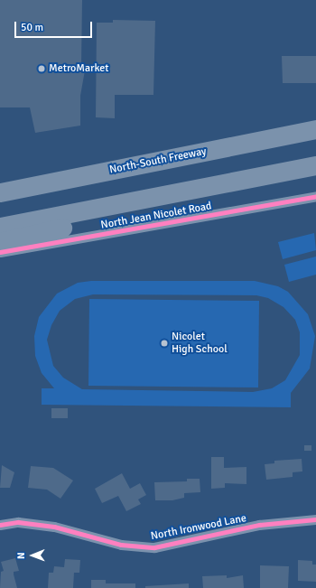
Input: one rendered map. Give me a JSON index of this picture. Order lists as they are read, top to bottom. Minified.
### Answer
{"streets":{"highway":["North-South Freeway"],"street":["North Jean Nicolet Road","North Ironwood Lane"]},"places":["MetroMarket","Nicolet High School"],"scale_bar":"50 m","north":"left"}
